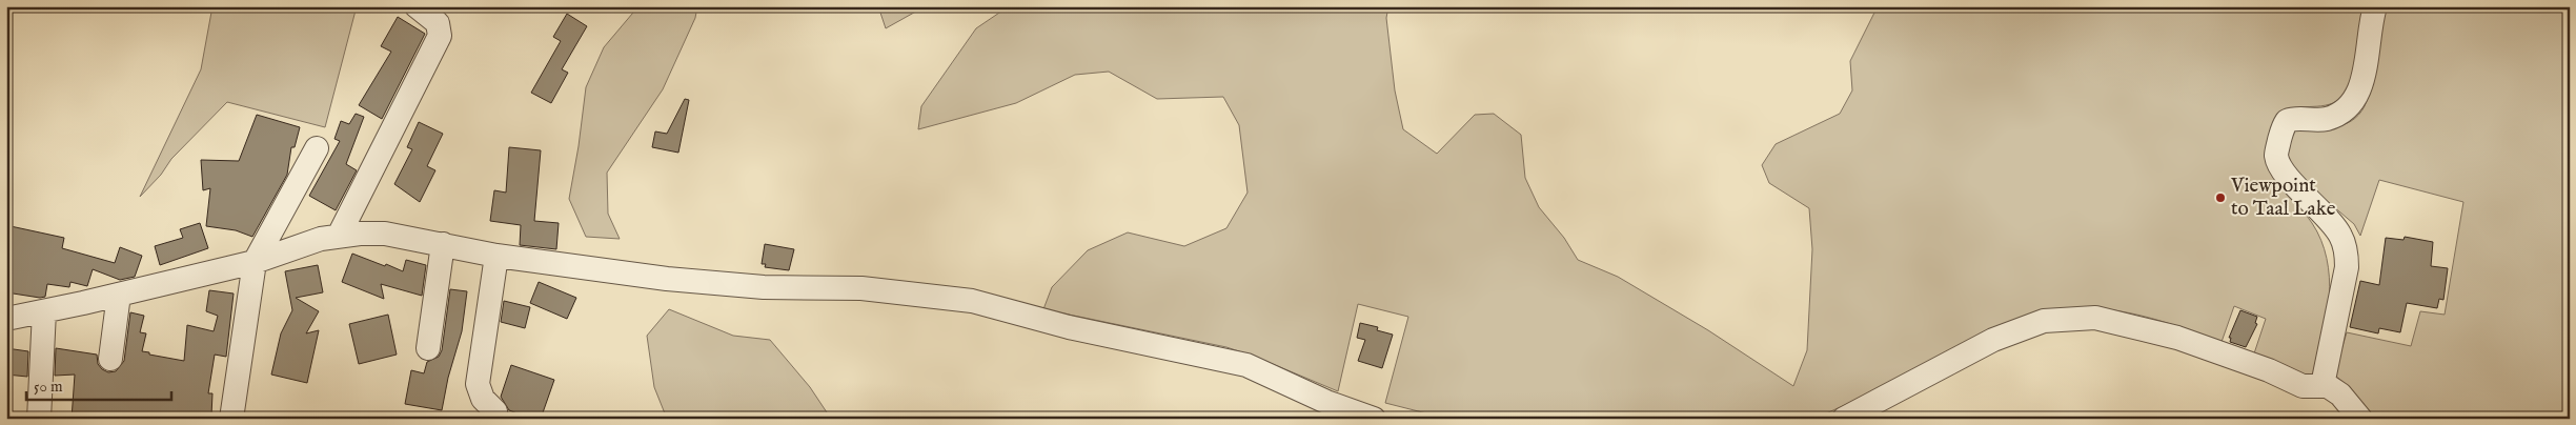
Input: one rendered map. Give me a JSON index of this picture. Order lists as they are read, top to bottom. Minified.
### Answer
{"places":["Viewpoint to Taal Lake"],"scale_bar":"50 m"}
